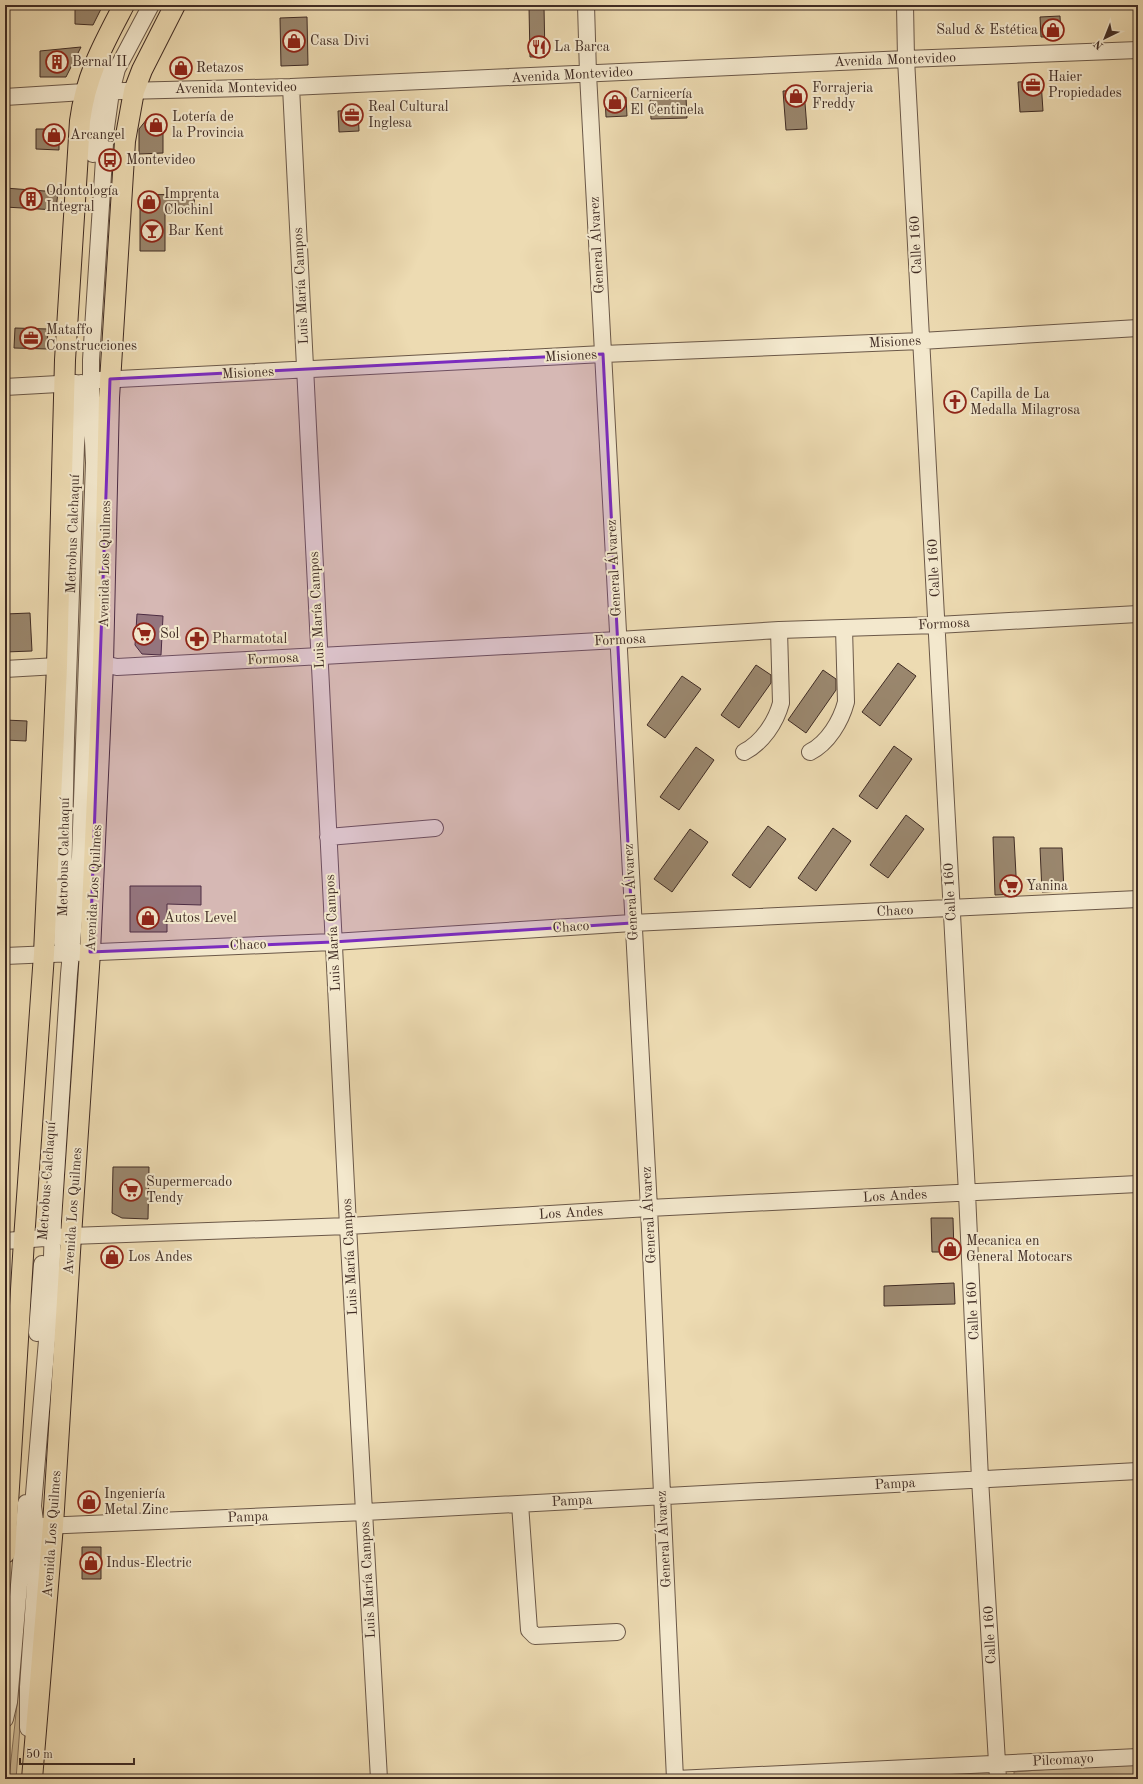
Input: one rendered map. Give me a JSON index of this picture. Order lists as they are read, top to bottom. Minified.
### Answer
{"streets":{"main road":["Avenida Los Quilmes"],"street":["Avenida Montevideo","General Álvarez","Calle 160","Luis María Campos","Misiones","Metrobus Calchaquí","Formosa","Chaco","Los Andes","Pampa","Pilcomayo"]},"crossings":[["Avenida Montevideo","General Álvarez"],["Avenida Montevideo","Calle 160"],["Avenida Montevideo","Luis María Campos"],["Avenida Montevideo","Metrobus Calchaquí"],["Avenida Montevideo","Avenida Los Quilmes"],["General Álvarez","Misiones"],["General Álvarez","Formosa"],["General Álvarez","Chaco"],["General Álvarez","Los Andes"],["General Álvarez","Pampa"],["General Álvarez","Pilcomayo"],["Calle 160","Misiones"],["Calle 160","Formosa"],["Calle 160","Chaco"],["Calle 160","Los Andes"],["Calle 160","Pampa"],["Calle 160","Pilcomayo"],["Luis María Campos","Misiones"],["Luis María Campos","Formosa"],["Luis María Campos","Chaco"],["Luis María Campos","Los Andes"],["Luis María Campos","Pampa"],["Misiones","Metrobus Calchaquí"],["Misiones","Avenida Los Quilmes"],["Metrobus Calchaquí","Avenida Los Quilmes"],["Metrobus Calchaquí","Formosa"],["Metrobus Calchaquí","Chaco"],["Avenida Los Quilmes","Formosa"],["Avenida Los Quilmes","Chaco"],["Avenida Los Quilmes","Los Andes"],["Avenida Los Quilmes","Pampa"]],"places":{"shop":["Salud & Estética","Casa Divi","Retazos","Forrajeria Freddy","Carnicería El Centinela","Lotería de la Provincia","Arcangel","Imprenta Clochinl","Autos Level","Mecanica en General Motocars","Los Andes","Ingeniería Metal Zinc","Indus-Electric"],"restaurant":["La Barca"],"building":["Bernal II","Odontología Integral"],"office":["Haier Propiedades","Real Cultural Inglesa","Mataffo Construcciones"],"bus stop":["Montevideo"],"bar":["Bar Kent"],"church":["Capilla de La Medalla Milagrosa"],"supermarket":["Sol","Yanina","Supermercado Tendy"],"pharmacy":["Pharmatotal"]},"scale_bar":"50 m","north":"bottom left"}
